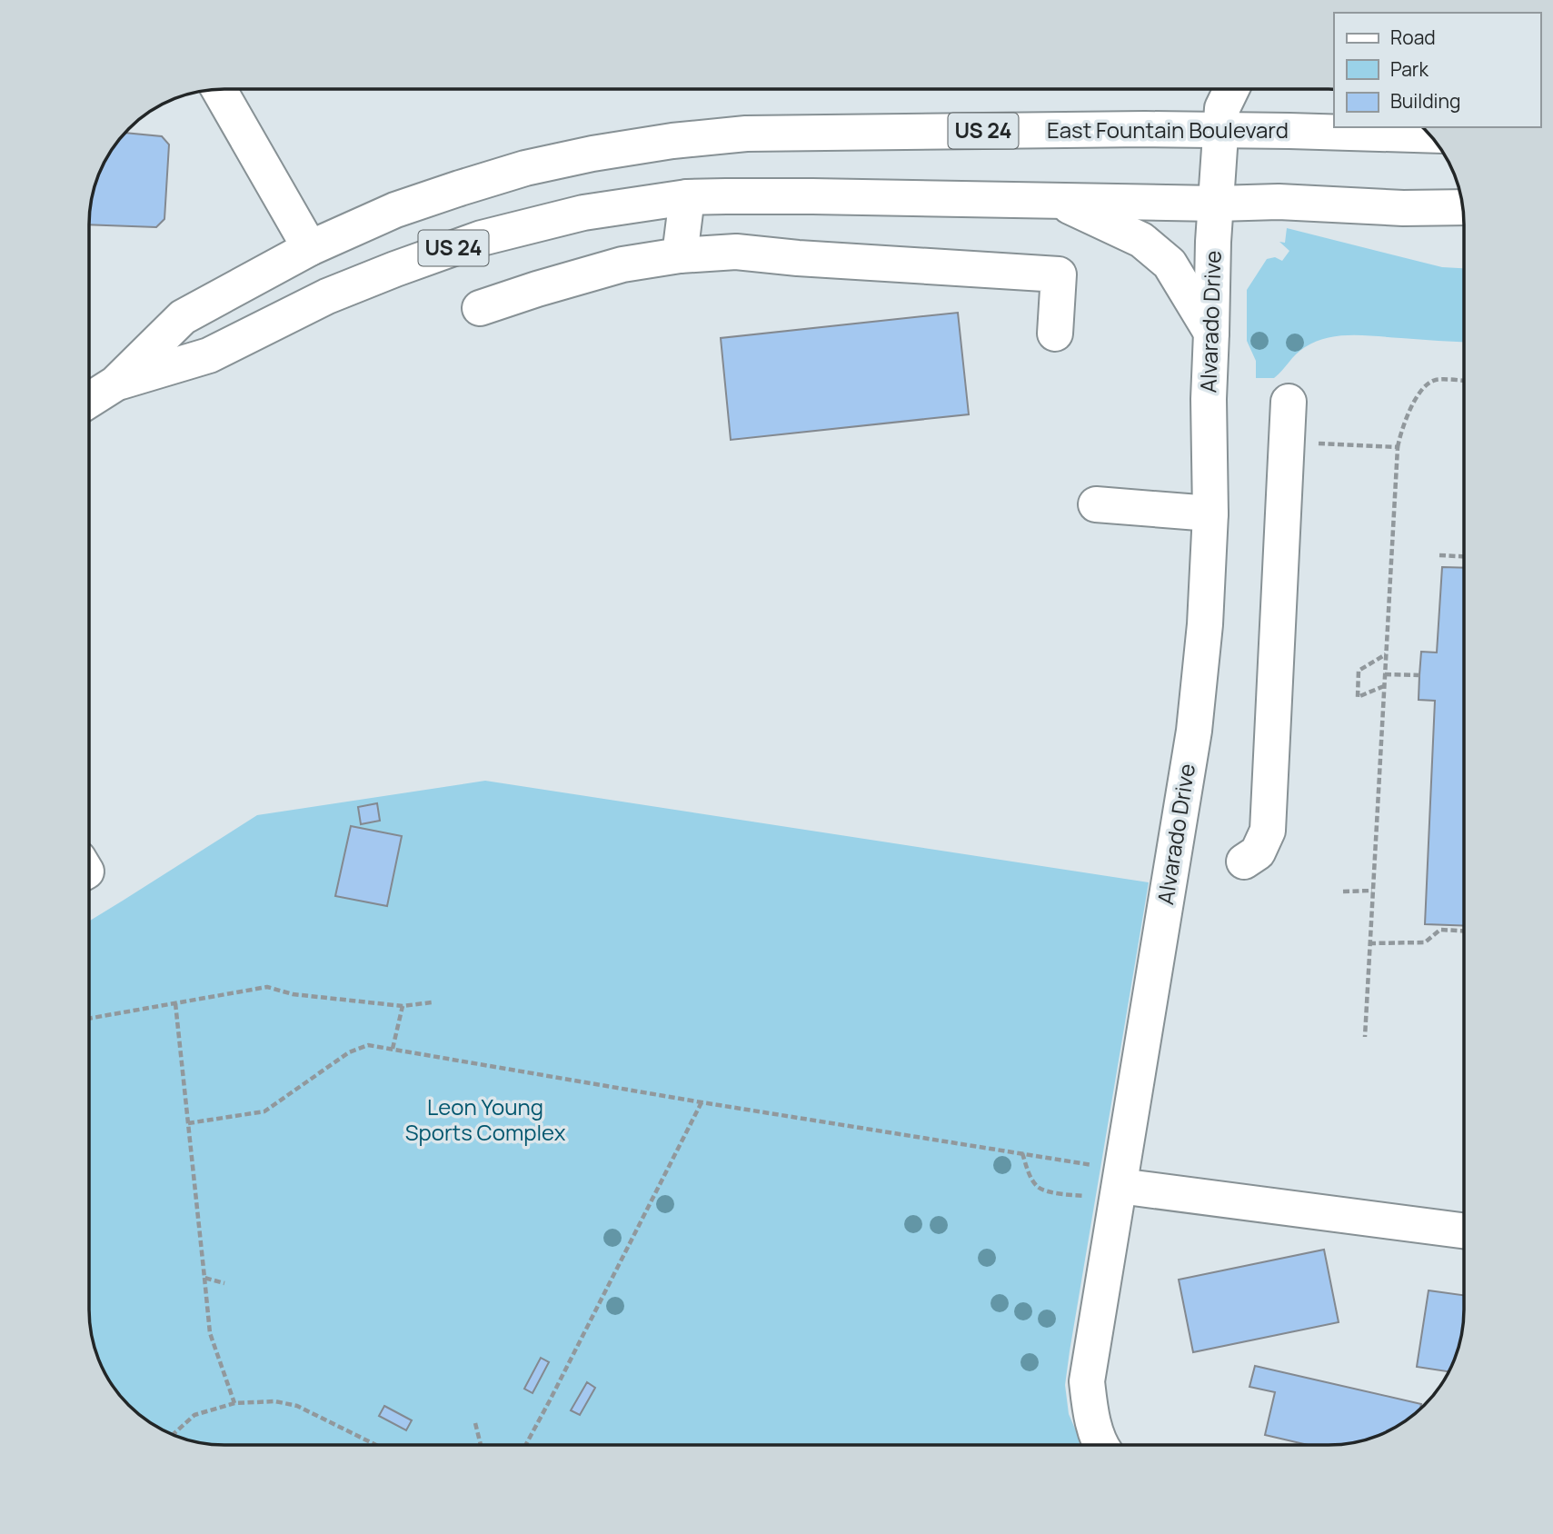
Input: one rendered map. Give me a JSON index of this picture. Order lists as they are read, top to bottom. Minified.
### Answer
{"streets":{"main road":["US 24","East Fountain Boulevard","Alvarado Drive"]},"crossings":[["East Fountain Boulevard","Alvarado Drive"]],"parks":["Leon Young Sports Complex"],"legend":["Road","Park","Building"]}
